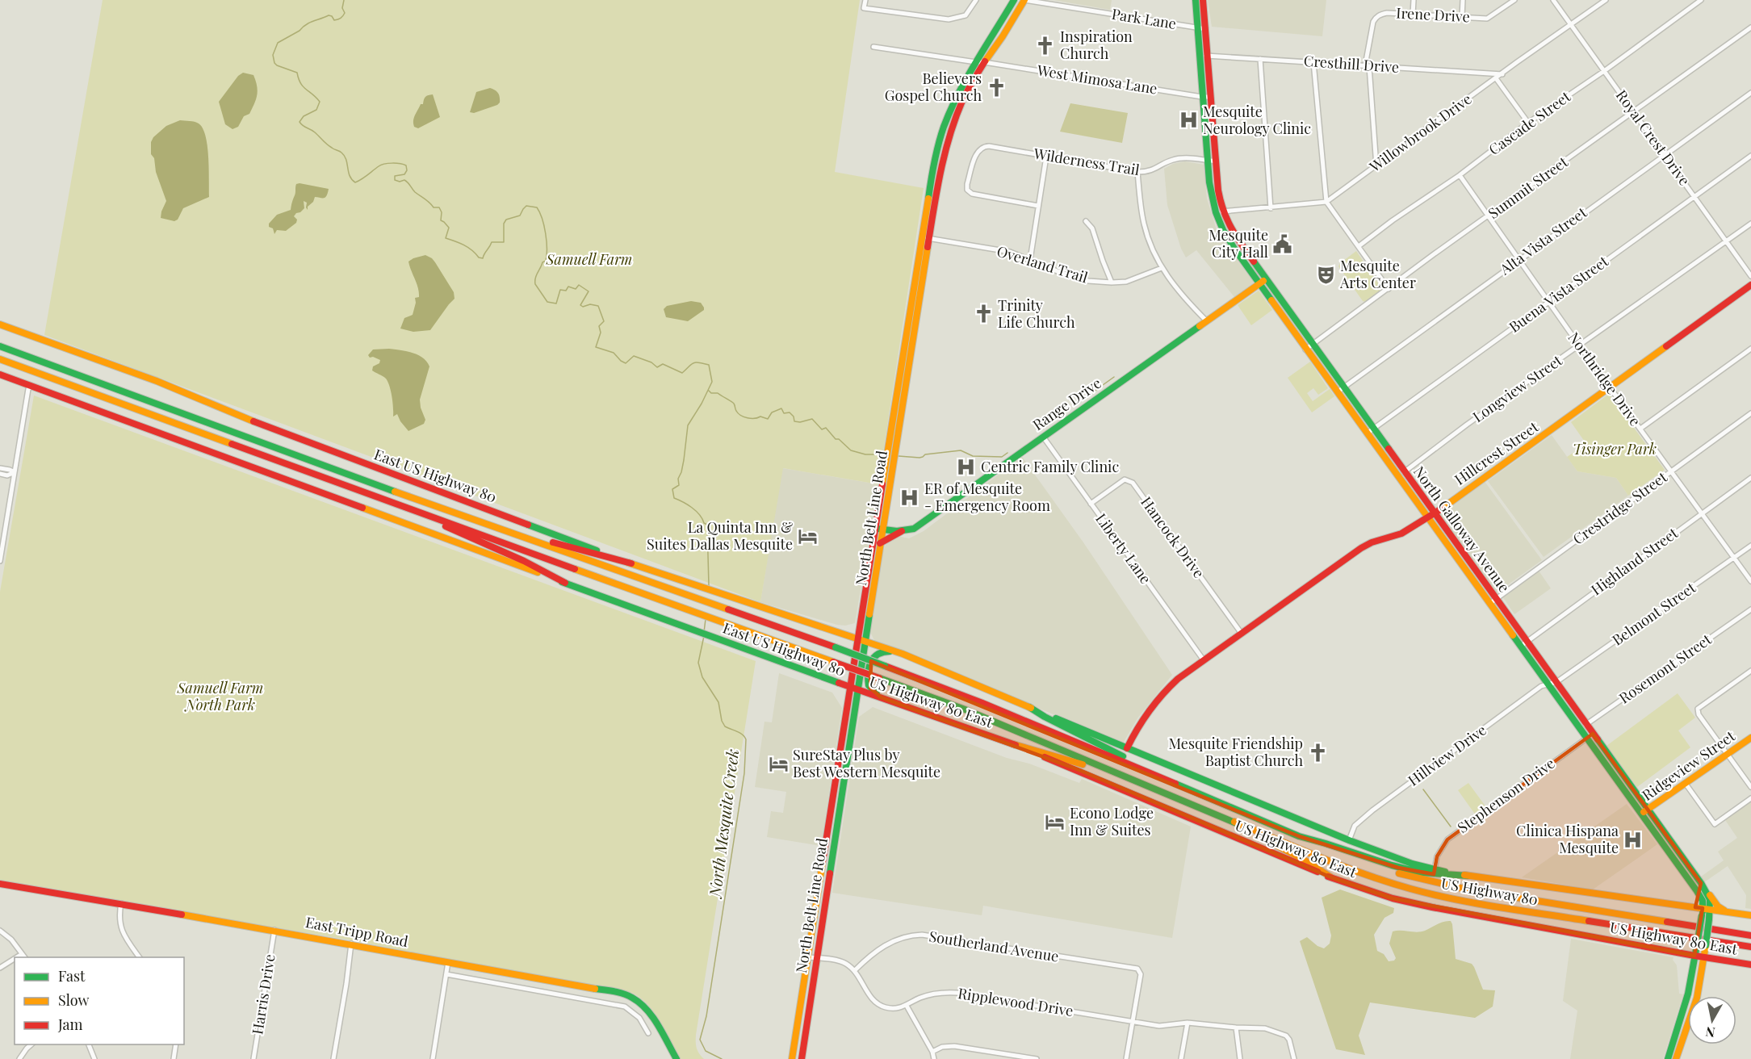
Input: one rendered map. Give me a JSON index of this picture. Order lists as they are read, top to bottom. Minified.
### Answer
{"streets":{"main road":["Range Drive","Hillcrest Street","East US Highway 80","North Belt Line Road","North Galloway Avenue","US Highway 80 East","Ridgeview Street","US Highway 80","East Tripp Road"],"street":["Irene Drive","Park Lane","Cresthill Drive","West Mimosa Lane","Cascade Street","Willowbrook Drive","Royal Crest Drive","Wilderness Trail","Summit Street","Alta Vista Street","Overland Trail","Buena Vista Street","Northridge Drive","Longview Street","Crestridge Street","Hancock Drive","Liberty Lane","Highland Street","Belmont Street","Rosemont Street","Hillview Drive","Stephenson Drive","Southerland Avenue","Harris Drive","Ripplewood Drive"]},"crossings":[["Irene Drive","Cresthill Drive"],["Park Lane","North Belt Line Road"],["Park Lane","North Galloway Avenue"],["Cresthill Drive","Willowbrook Drive"],["Cresthill Drive","North Galloway Avenue"],["West Mimosa Lane","North Belt Line Road"],["West Mimosa Lane","North Galloway Avenue"],["Cascade Street","Royal Crest Drive"],["Cascade Street","Northridge Drive"],["Willowbrook Drive","Royal Crest Drive"],["Willowbrook Drive","North Galloway Avenue"],["Royal Crest Drive","Summit Street"],["Royal Crest Drive","Alta Vista Street"],["Royal Crest Drive","Buena Vista Street"],["Royal Crest Drive","Longview Street"],["Wilderness Trail","North Galloway Avenue"],["Summit Street","Northridge Drive"],["Summit Street","North Galloway Avenue"],["Alta Vista Street","Northridge Drive"],["Alta Vista Street","North Galloway Avenue"],["Overland Trail","North Belt Line Road"],["Buena Vista Street","Northridge Drive"],["Buena Vista Street","North Galloway Avenue"],["Northridge Drive","Longview Street"],["Northridge Drive","Hillcrest Street"],["Northridge Drive","Crestridge Street"],["Northridge Drive","Highland Street"],["Northridge Drive","Belmont Street"],["Longview Street","North Galloway Avenue"],["Range Drive","North Belt Line Road"],["Range Drive","North Galloway Avenue"],["Range Drive","Liberty Lane"],["Hillcrest Street","North Galloway Avenue"],["Hillcrest Street","Hancock Drive"],["Hillcrest Street","Liberty Lane"],["Hillcrest Street","US Highway 80 East"],["East US Highway 80","North Belt Line Road"],["East US Highway 80","US Highway 80 East"],["Crestridge Street","North Galloway Avenue"],["North Belt Line Road","US Highway 80 East"],["North Galloway Avenue","Highland Street"],["North Galloway Avenue","Belmont Street"],["North Galloway Avenue","Rosemont Street"],["North Galloway Avenue","US Highway 80 East"],["North Galloway Avenue","Hillview Drive"],["North Galloway Avenue","Ridgeview Street"],["North Galloway Avenue","Stephenson Drive"],["Hancock Drive","Liberty Lane"],["Belmont Street","Hillview Drive"],["US Highway 80 East","Hillview Drive"],["US Highway 80 East","Stephenson Drive"],["East Tripp Road","Harris Drive"],["Southerland Avenue","Ripplewood Drive"]],"water":["North Mesquite Creek"],"parks":["Samuell Farm","Tisinger Park","Samuell Farm North Park"],"places":{"church":["Inspiration Church","Believers Gospel Church","Trinity Life Church","Mesquite Friendship Baptist Church"],"hospital":["Mesquite Neurology Clinic","Centric Family Clinic","ER of Mesquite - Emergency Room","Clinica Hispana Mesquite"],"public building":["Mesquite City Hall"],"theatre":["Mesquite Arts Center"],"hotel":["La Quinta Inn & Suites Dallas Mesquite","SureStay Plus by Best Western Mesquite","Econo Lodge Inn & Suites"]},"legend":["Fast","Slow","Jam"],"north":"bottom"}
